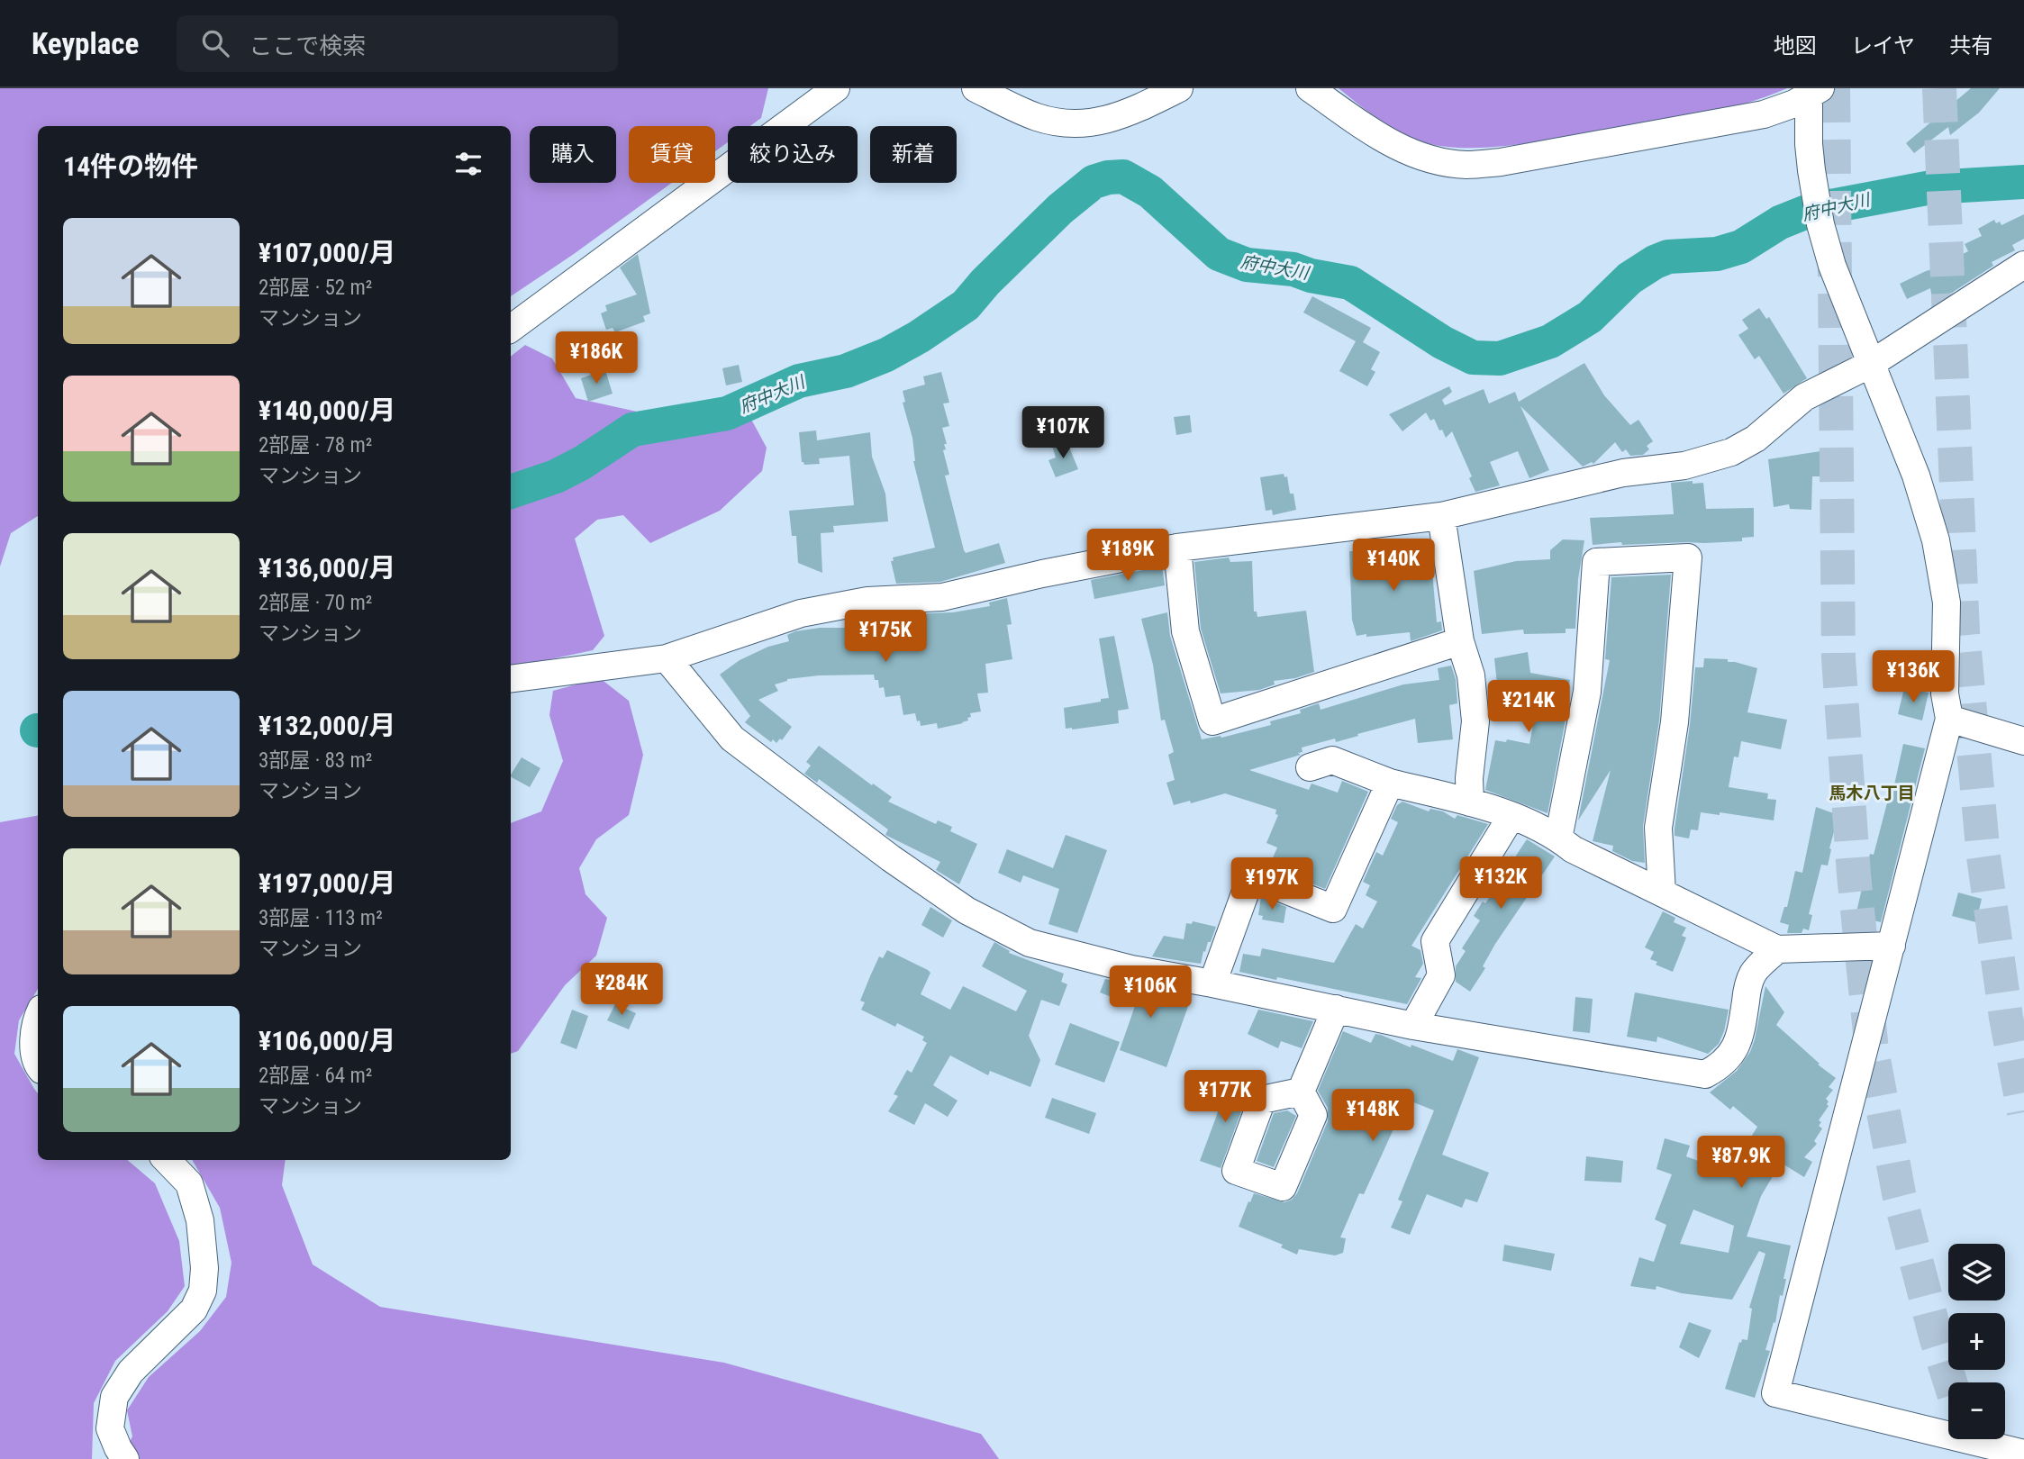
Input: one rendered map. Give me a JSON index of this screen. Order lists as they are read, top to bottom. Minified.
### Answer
{"districts":["馬木八丁目"],"water":["府中大川"],"page":{"header":"Keyplace","search":"ここで検索","nav":["地図","レイヤ","共有"],"chip":["購入","賃貸","絞り込み","新着"],"heading":"14件の物件","list":[{"name":"¥107,000/月","note":"2部屋 · 52 m² · マンション"},{"name":"¥140,000/月","note":"2部屋 · 78 m² · マンション"},{"name":"¥136,000/月","note":"2部屋 · 70 m² · マンション"},{"name":"¥132,000/月","note":"3部屋 · 83 m² · マンション"},{"name":"¥197,000/月","note":"3部屋 · 113 m² · マンション"},{"name":"¥106,000/月","note":"2部屋 · 64 m² · マンション"}],"price":["¥186K","¥107K","¥189K","¥140K","¥175K","¥136K","¥214K","¥132K","¥197K","¥284K","¥106K","¥177K","¥148K","¥87.9K"],"map_buttons":["+","−"]}}
